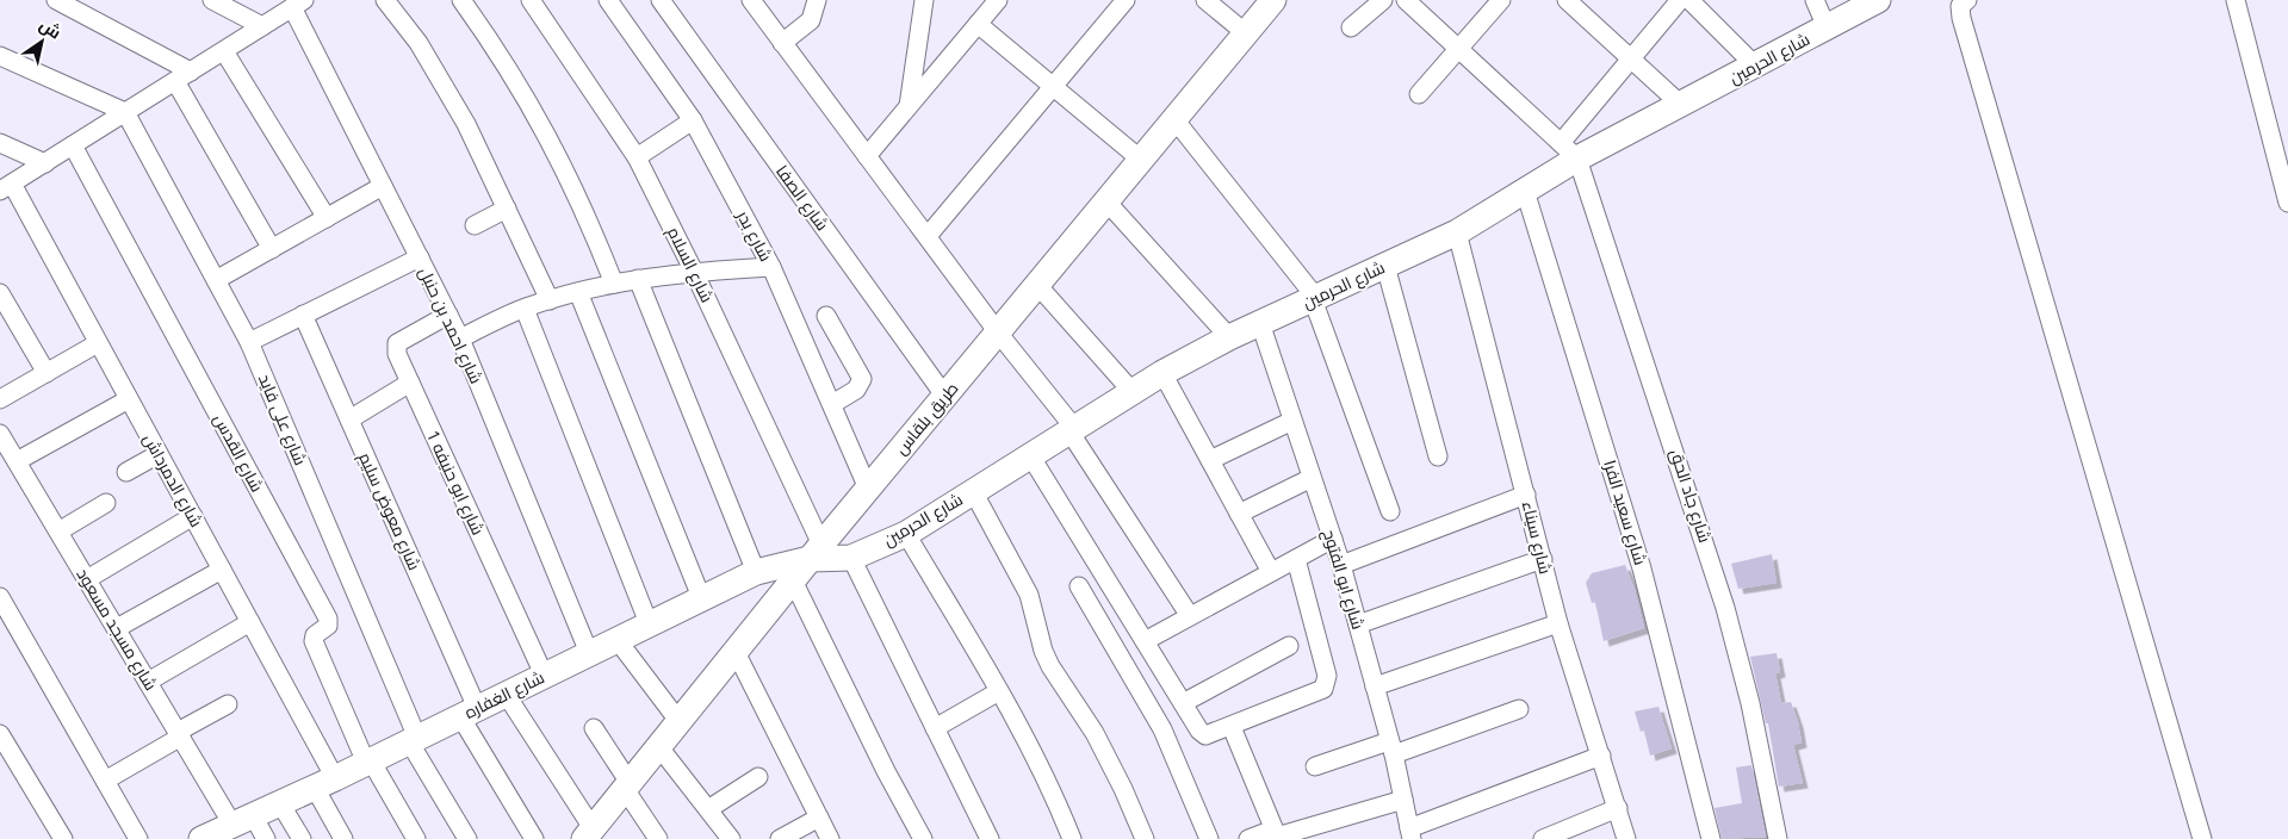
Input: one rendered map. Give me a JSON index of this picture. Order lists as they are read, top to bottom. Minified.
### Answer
{"streets":{"street":["شارع الحرمين","شارع الصفا","شارع بدر","شارع السلام","شارع احمد بن حنبل","طريق بلقاس","شارع على فايد","شارع القدس","شارع الدمرداش","شارع ابو حنيفه 1","شارع جاد الحق","شارع معوض سليم","شارع سعيد الفرا","شارع سيناء","شارع ابو الفتوح","شارع مسجد مسعود","شارع الغفاره"]},"crossings":[["شارع الحرمين","شارع السلام"],["شارع الحرمين","طريق بلقاس"],["شارع الحرمين","شارع جاد الحق"],["شارع الحرمين","شارع سعيد الفرا"],["شارع الحرمين","شارع سيناء"],["شارع الحرمين","شارع ابو الفتوح"],["شارع الحرمين","شارع الغفاره"],["شارع الصفا","طريق بلقاس"],["شارع بدر","طريق بلقاس"],["شارع السلام","طريق بلقاس"],["شارع السلام","شارع الغفاره"],["شارع احمد بن حنبل","شارع ابو حنيفه 1"],["شارع احمد بن حنبل","شارع الغفاره"],["طريق بلقاس","شارع الغفاره"],["شارع على فايد","شارع الغفاره"],["شارع القدس","شارع الغفاره"],["شارع الدمرداش","شارع الغفاره"],["شارع ابو حنيفه 1","شارع الغفاره"],["شارع معوض سليم","شارع الغفاره"],["شارع مسجد مسعود","شارع الغفاره"]],"north":"top right"}
